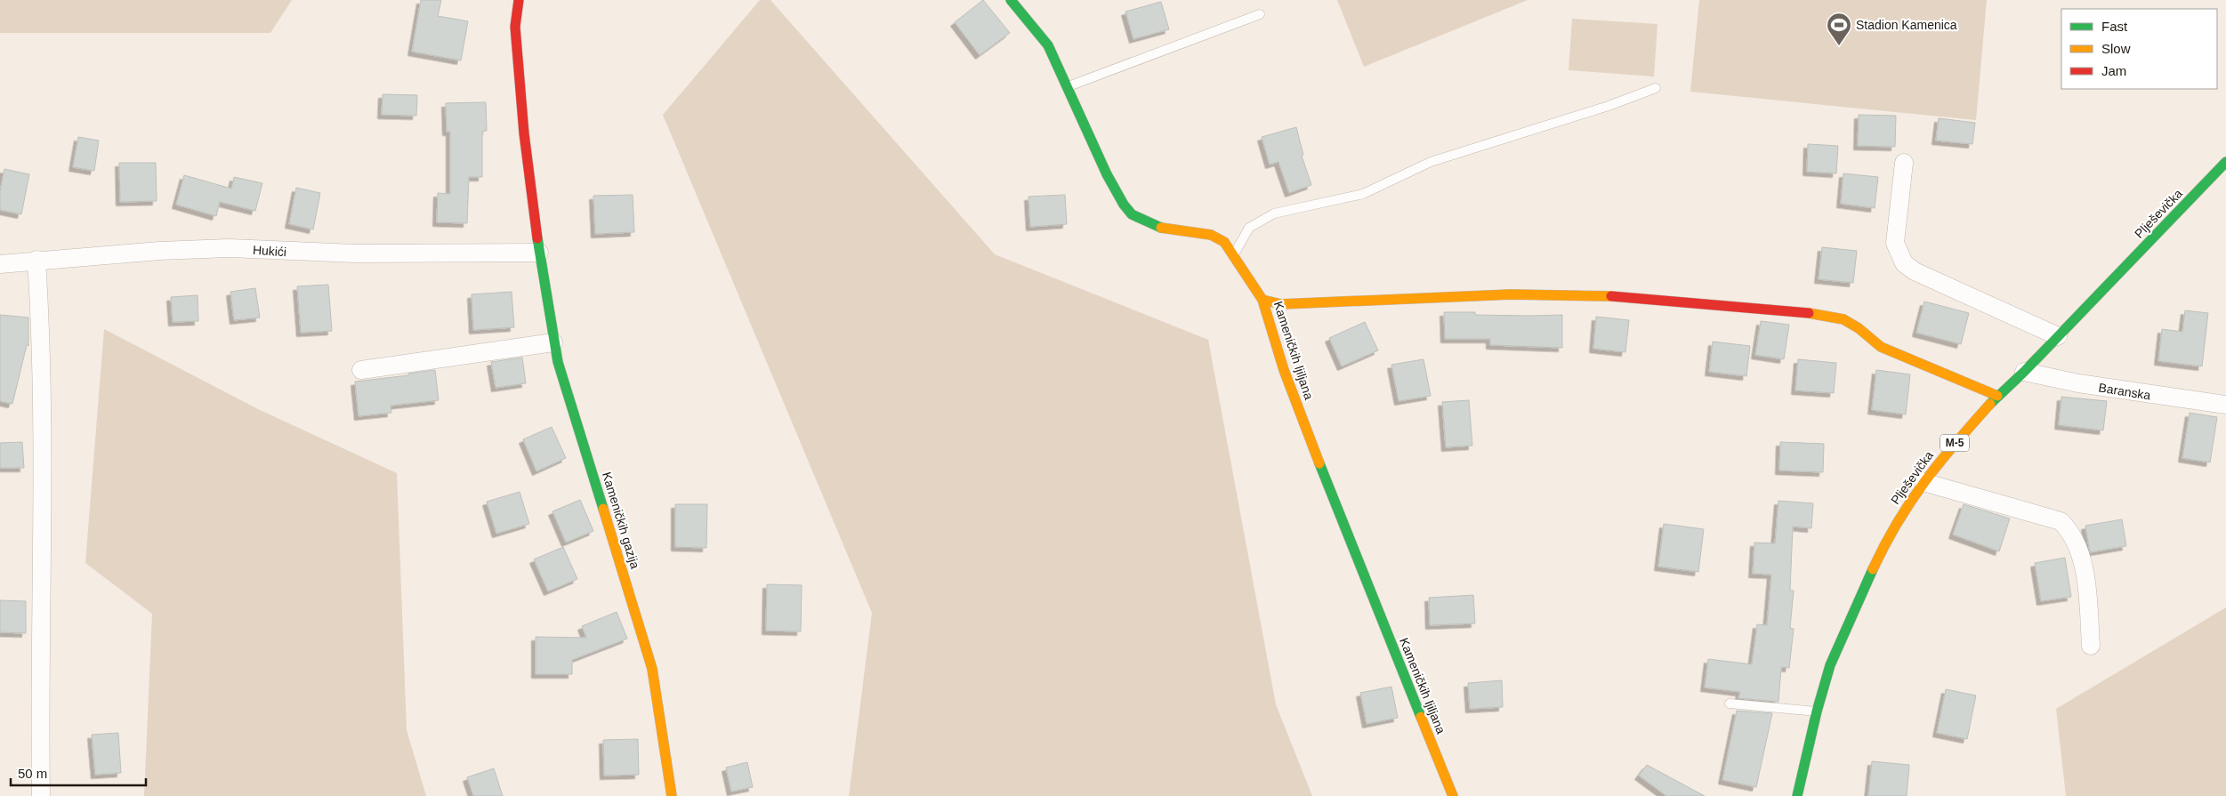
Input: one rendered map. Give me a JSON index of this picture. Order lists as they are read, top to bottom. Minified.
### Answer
{"streets":{"street":["Plješevička","Hukići","Kameničkih ljiljana","Baranska","M-5","Kameničkih gazija"]},"crossings":[["Plješevička","Baranska"],["Hukići","Kameničkih gazija"]],"places":{"sports":["Stadion Kamenica"]},"legend":["Fast","Slow","Jam"],"scale_bar":"50 m"}
